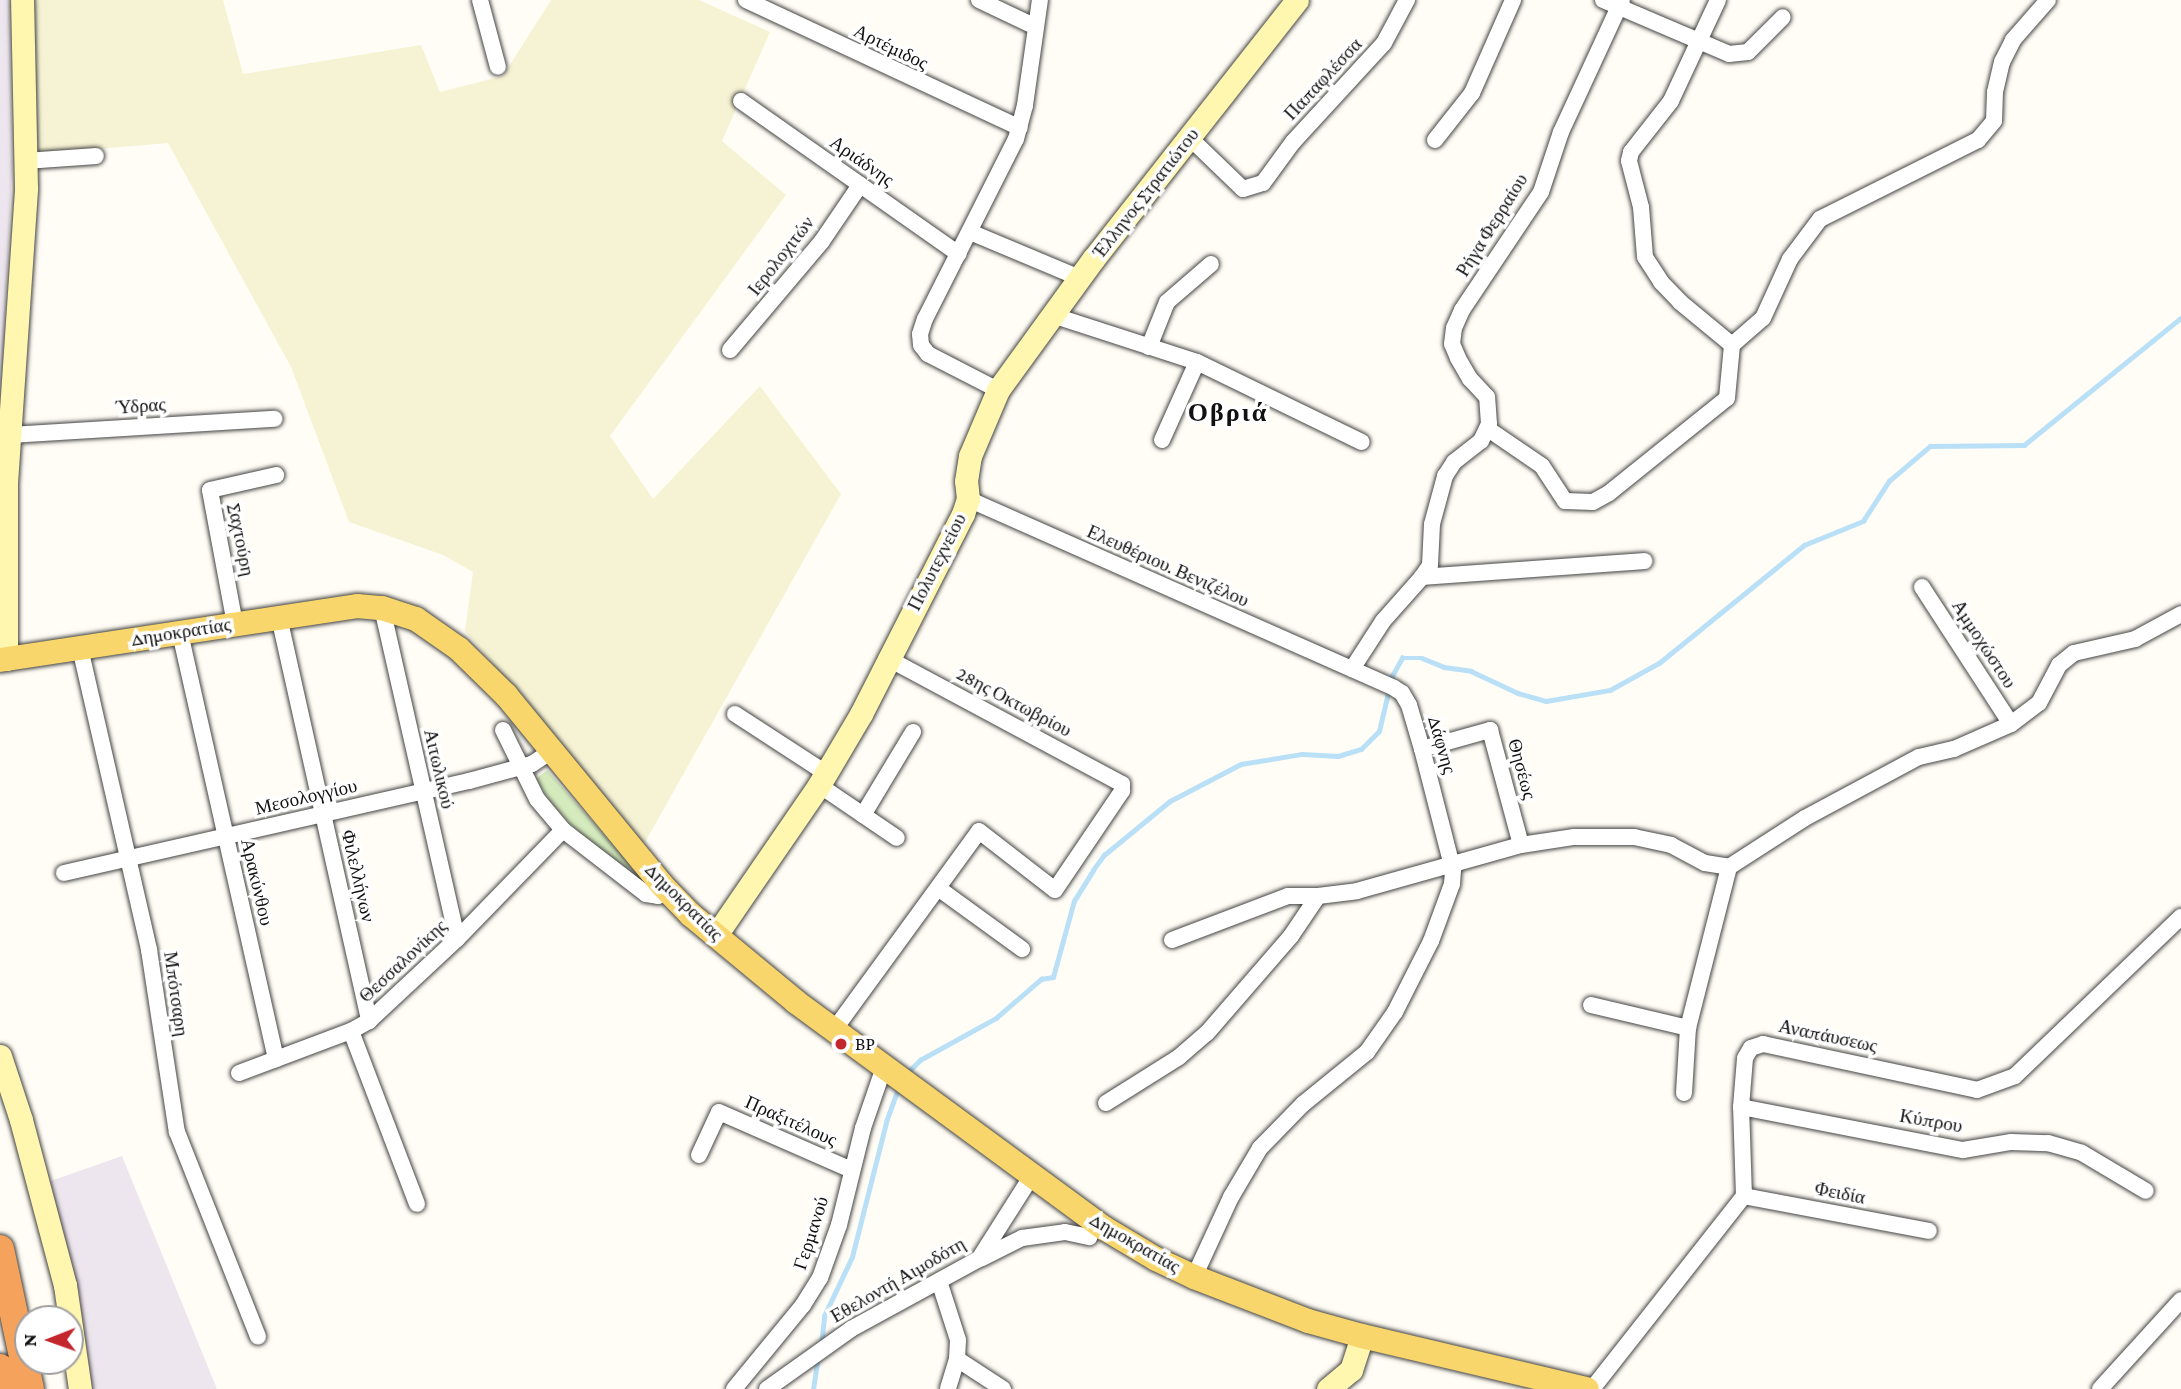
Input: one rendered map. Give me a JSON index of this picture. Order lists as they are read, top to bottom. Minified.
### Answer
{"streets":{"main road":["Δημοκρατίας"],"street":["Αρτέμιδος","Παπαφλέσσα","Αριάδνης","Έλληνος Στρατιώτου","Ρήγα Φερραίου","Ιερολοχιτών","Ύδρας","Σαχτούρη","Πολυτεχνείου","Ελευθέριου. Βενιζέλου","Αμμοχώστου","28ης Οκτωβρίου","Δάφνης","Αιτωλικού","Θησέως","Μεσολογγίου","Φιλελλήνων","Αρακύνθου","Θεσσαλονίκης","Μπότσαρη","Αναπάυσεως","Πραξιτέλους","Κύπρου","Φειδία","Γερμανού","Εθελοντή Αιμοδότη"]},"crossings":[["Παπαφλέσσα","Έλληνος Στρατιώτου"],["Αριάδνης","Ιερολοχιτών"],["Έλληνος Στρατιώτου","Πολυτεχνείου"],["Σαχτούρη","Δημοκρατίας"],["Πολυτεχνείου","Ελευθέριου. Βενιζέλου"],["Πολυτεχνείου","Δημοκρατίας"],["Πολυτεχνείου","28ης Οκτωβρίου"],["Ελευθέριου. Βενιζέλου","Δάφνης"],["Δημοκρατίας","Αιτωλικού"],["Δημοκρατίας","Μεσολογγίου"],["Δημοκρατίας","Φιλελλήνων"],["Δημοκρατίας","Αρακύνθου"],["Δημοκρατίας","Μπότσαρη"],["Δημοκρατίας","Γερμανού"],["Δημοκρατίας","Εθελοντή Αιμοδότη"],["Δάφνης","Θησέως"],["Αιτωλικού","Μεσολογγίου"],["Αιτωλικού","Θεσσαλονίκης"],["Μεσολογγίου","Φιλελλήνων"],["Μεσολογγίου","Αρακύνθου"],["Μεσολογγίου","Μπότσαρη"],["Φιλελλήνων","Θεσσαλονίκης"],["Αρακύνθου","Θεσσαλονίκης"],["Αναπάυσεως","Κύπρου"],["Αναπάυσεως","Φειδία"],["Πραξιτέλους","Γερμανού"]],"districts":["Οβριά"],"places":["BP"],"north":"left"}
